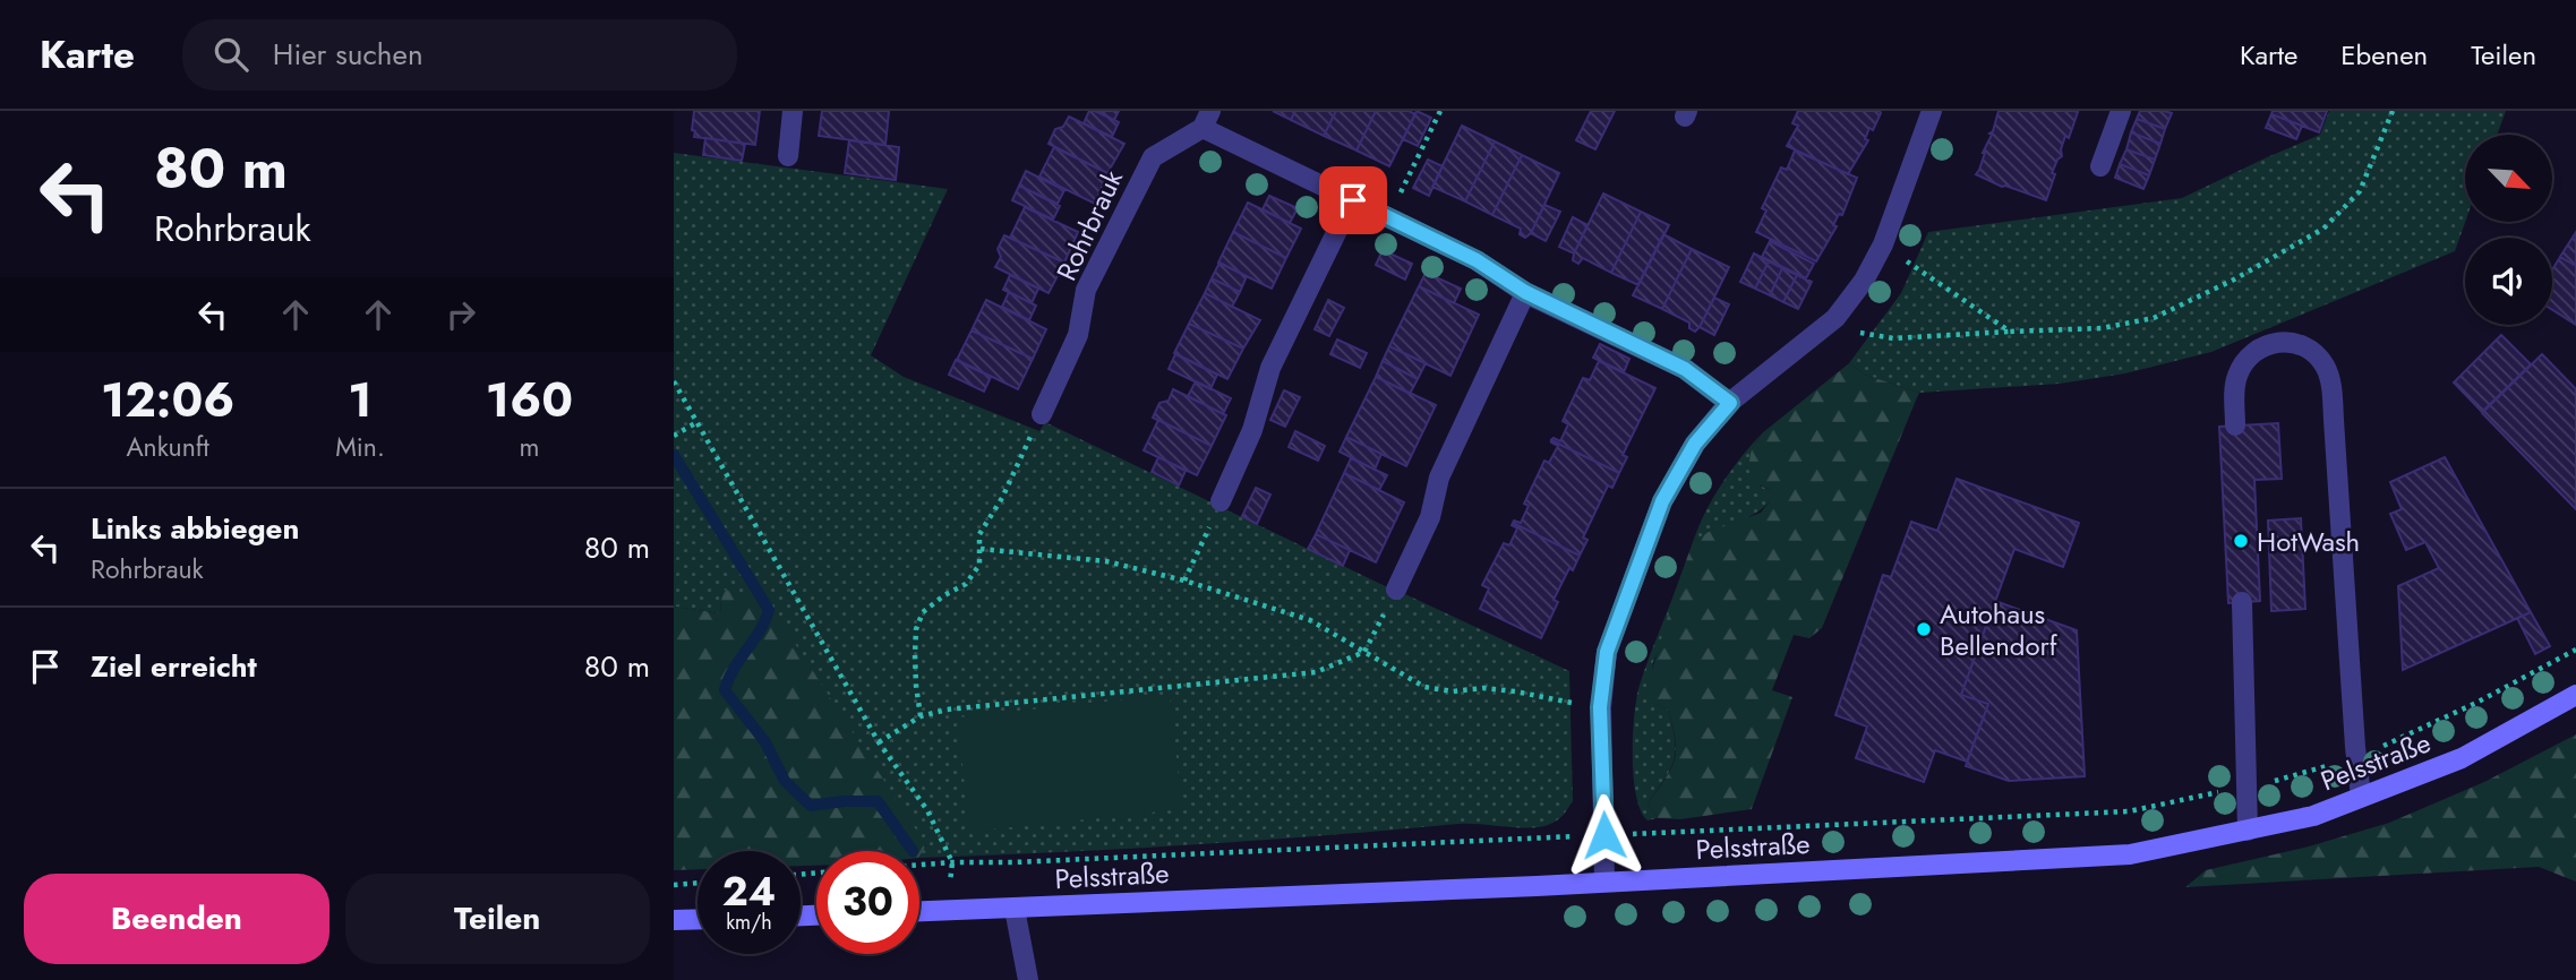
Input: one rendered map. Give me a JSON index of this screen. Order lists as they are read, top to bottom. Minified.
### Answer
{"streets":{"main road":["Pelsstraße"],"street":["Rohrbrauk"]},"places":["HotWash","Autohaus Bellendorf"],"north":"bottom right","page":{"header":"Karte","search":"Hier suchen","nav":["Karte","Ebenen","Teilen"],"turn":["80 m","Rohrbrauk"],"eta":["12:06","Ankunft","1","Min.","160","m"],"list":[{"name":"Links abbiegen","note":"Rohrbrauk","value":"80 m"},{"name":"Ziel erreicht","value":"80 m"}],"speed":"24 km/h","limit":"30","buttons":["Beenden","Teilen"]}}
